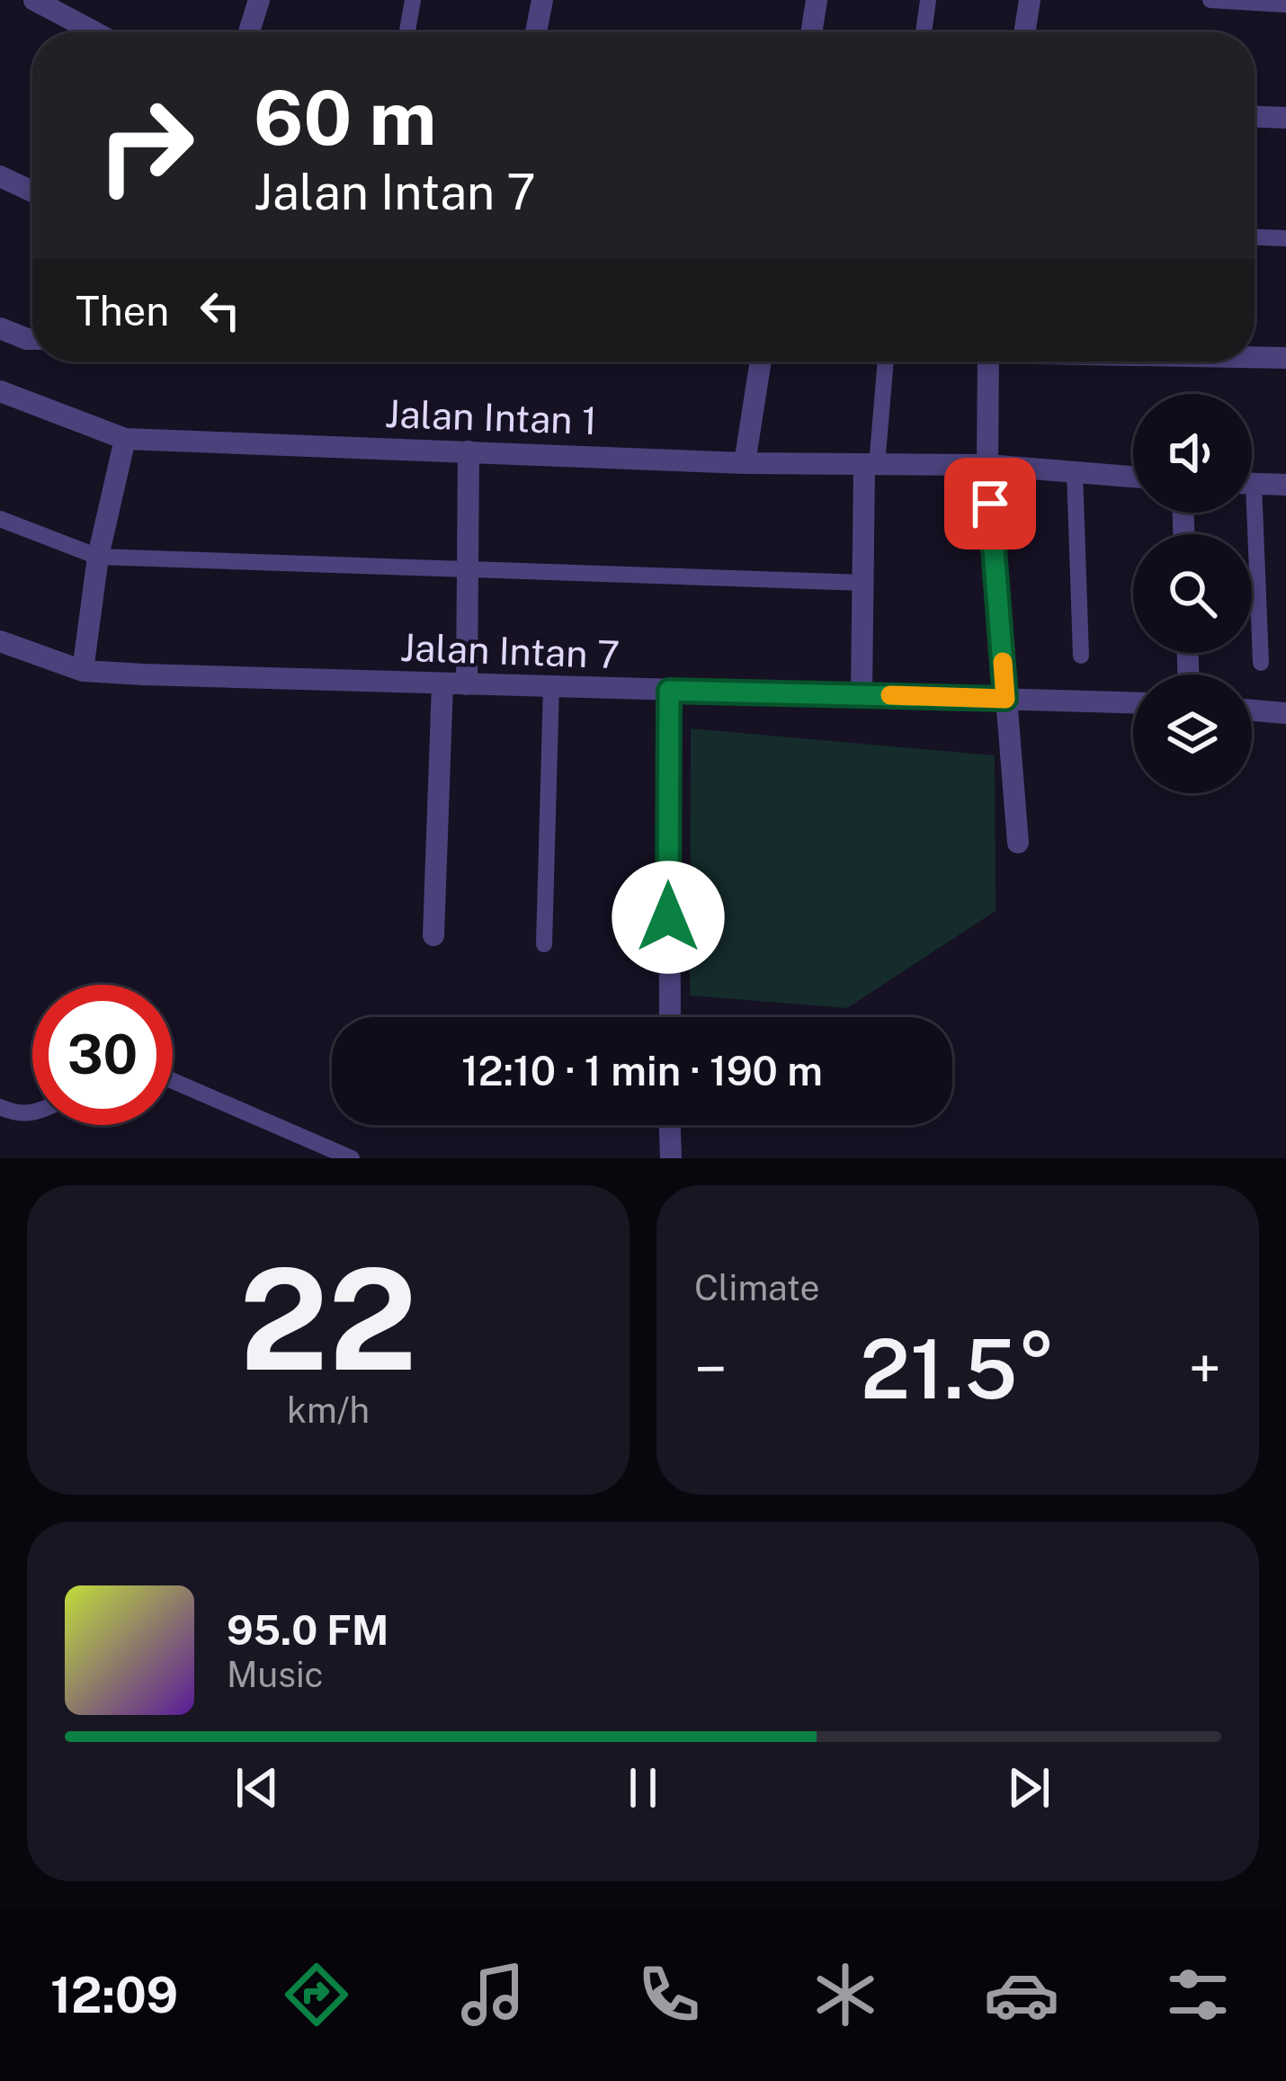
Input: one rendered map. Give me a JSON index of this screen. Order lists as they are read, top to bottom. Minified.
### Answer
{"streets":{"street":["Jalan Intan 1","Jalan Intan 7"]},"page":{"turn":["60 m","Jalan Intan 7"],"then":"Then","limit":"30","trip":"12:10 · 1 min · 190 m","tile":[["22","km/h"],"Climate"],"heat":["−","21.5°","+"],"song":["95.0 FM","Music"],"tabs":"12:09"}}
